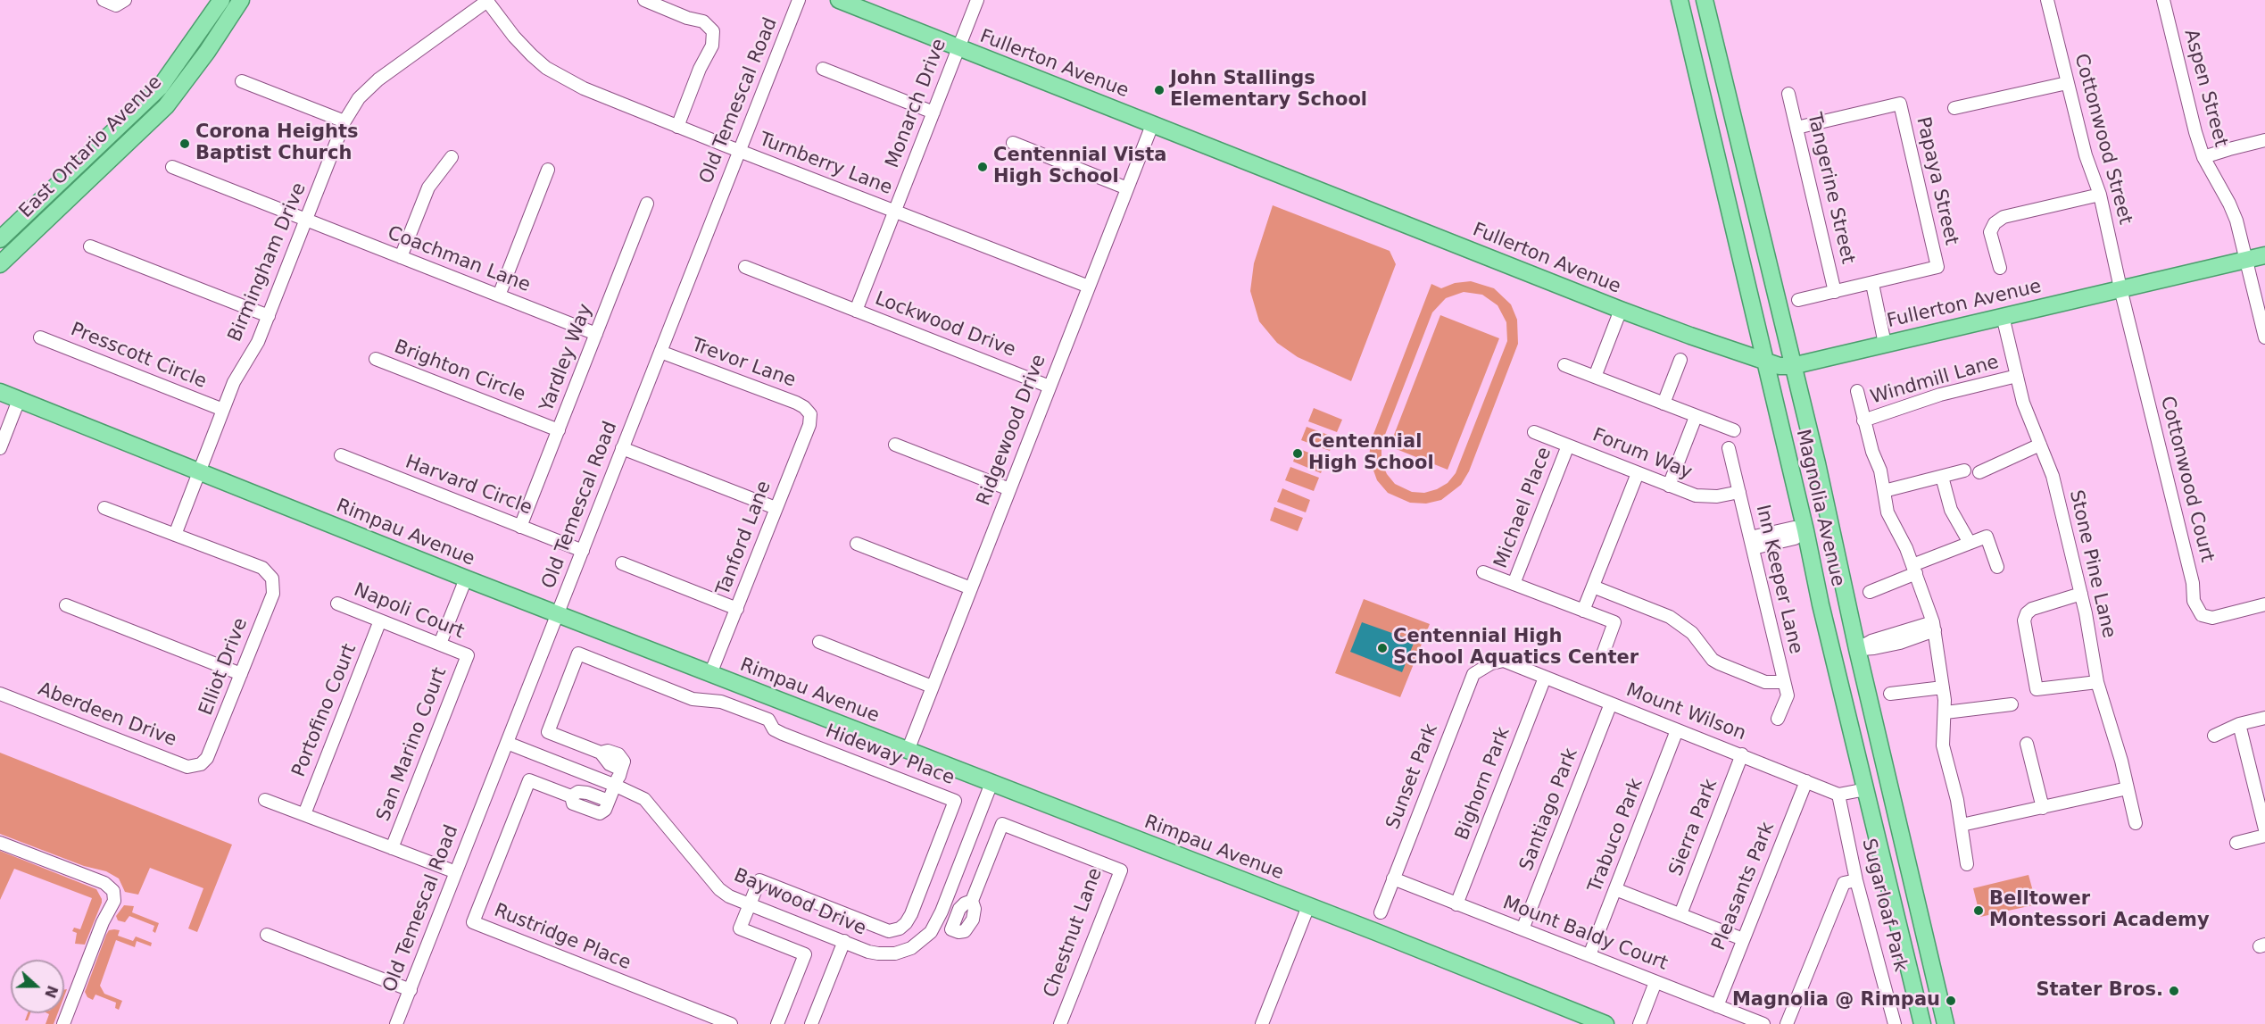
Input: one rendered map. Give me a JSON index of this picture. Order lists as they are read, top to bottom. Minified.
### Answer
{"streets":{"main road":["Fullerton Avenue","East Ontario Avenue","Magnolia Avenue","Rimpau Avenue"],"street":["Aspen Street","Old Temescal Road","Monarch Drive","Cottonwood Street","Turnberry Lane","Papaya Street","Tangerine Street","Coachman Lane","Birmingham Drive","Lockwood Drive","Presscott Circle","Yardley Way","Trevor Lane","Brighton Circle","Windmill Lane","Ridgewood Drive","Forum Way","Cottonwood Court","Harvard Circle","Michael Place","Tanford Lane","Stone Pine Lane","Inn Keeper Lane","Napoli Court","Elliot Drive","Portofino Court","Mount Wilson","Aberdeen Drive","San Marino Court","Hideway Place","Sunset Park","Bighorn Park","Santiago Park","Sierra Park","Trabuco Park","Pleasants Park","Baywood Drive","Sugarloaf Park","Chestnut Lane","Mount Baldy Court","Rustridge Place"]},"crossings":[["Fullerton Avenue","Aspen Street"],["Fullerton Avenue","Monarch Drive"],["Fullerton Avenue","Cottonwood Street"],["Fullerton Avenue","Ridgewood Drive"],["Fullerton Avenue","Cottonwood Court"],["Fullerton Avenue","Magnolia Avenue"],["Fullerton Avenue","Stone Pine Lane"],["Old Temescal Road","Turnberry Lane"],["Old Temescal Road","Trevor Lane"],["Old Temescal Road","Harvard Circle"],["Old Temescal Road","Rimpau Avenue"],["Old Temescal Road","Baywood Drive"],["Monarch Drive","Turnberry Lane"],["Monarch Drive","Lockwood Drive"],["Cottonwood Street","Cottonwood Court"],["Turnberry Lane","Birmingham Drive"],["Turnberry Lane","Ridgewood Drive"],["Papaya Street","Tangerine Street"],["Coachman Lane","Birmingham Drive"],["Coachman Lane","Yardley Way"],["Birmingham Drive","Presscott Circle"],["Birmingham Drive","Rimpau Avenue"],["Birmingham Drive","Elliot Drive"],["Lockwood Drive","Ridgewood Drive"],["Yardley Way","Brighton Circle"],["Yardley Way","Harvard Circle"],["Trevor Lane","Tanford Lane"],["Windmill Lane","Stone Pine Lane"],["Ridgewood Drive","Rimpau Avenue"],["Forum Way","Michael Place"],["Forum Way","Inn Keeper Lane"],["Rimpau Avenue","Tanford Lane"],["Rimpau Avenue","Baywood Drive"],["Napoli Court","Portofino Court"],["Napoli Court","San Marino Court"],["Elliot Drive","Aberdeen Drive"],["Mount Wilson","Sunset Park"],["Mount Wilson","Bighorn Park"],["Mount Wilson","Santiago Park"],["Mount Wilson","Sierra Park"],["Mount Wilson","Trabuco Park"],["Mount Wilson","Pleasants Park"],["Mount Wilson","Sugarloaf Park"],["Hideway Place","Baywood Drive"],["Hideway Place","Rustridge Place"],["Sunset Park","Mount Baldy Court"],["Bighorn Park","Mount Baldy Court"],["Santiago Park","Mount Baldy Court"],["Trabuco Park","Mount Baldy Court"],["Pleasants Park","Mount Baldy Court"],["Baywood Drive","Chestnut Lane"],["Baywood Drive","Rustridge Place"]],"places":["John Stallings Elementary School","Corona Heights Baptist Church","Centennial Vista High School","Centennial High School","Centennial High School Aquatics Center","Belltower Montessori Academy","Stater Bros.","Magnolia @ Rimpau"],"north":"right"}
